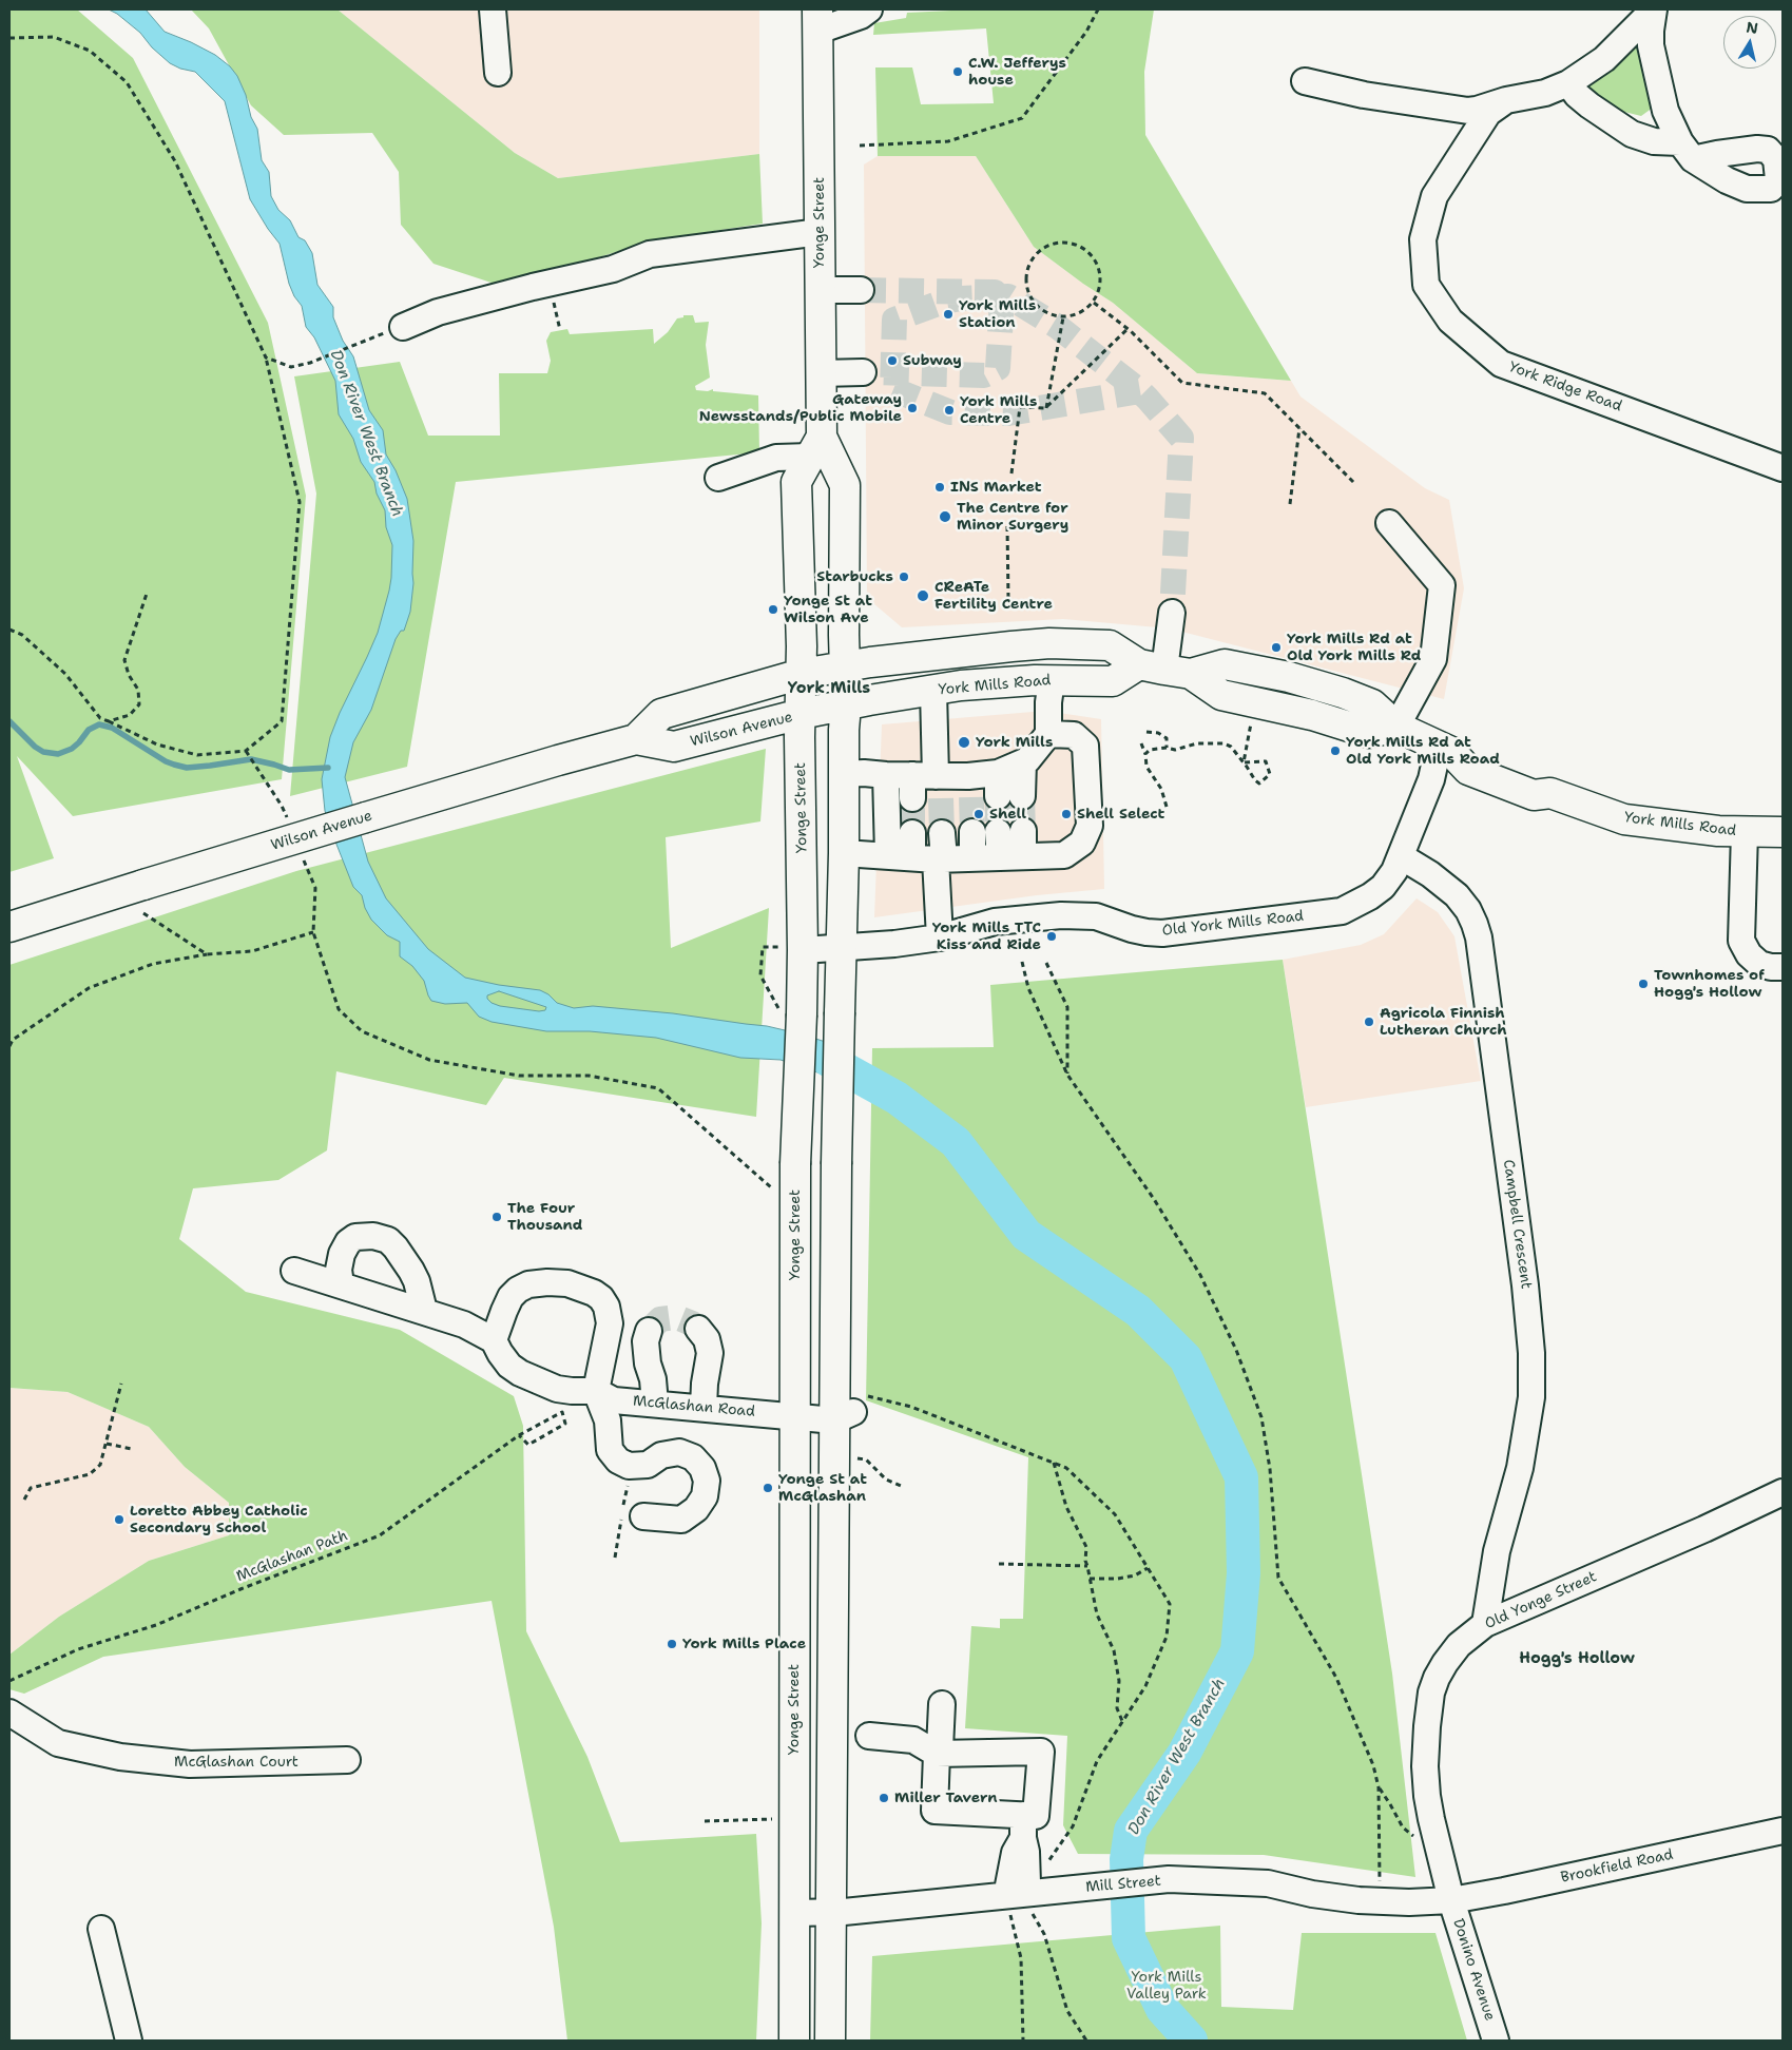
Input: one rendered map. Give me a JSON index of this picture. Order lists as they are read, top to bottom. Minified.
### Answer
{"streets":{"main road":["Yonge Street","York Mills Road","Wilson Avenue"],"street":["York Ridge Road","Old York Mills Road","Campbell Crescent","McGlashan Road","Old Yonge Street","McGlashan Court","Brookfield Road","Mill Street","Donino Avenue"],"path":["McGlashan Path"]},"crossings":[["Yonge Street","York Mills Road"],["Yonge Street","Wilson Avenue"],["Yonge Street","Old York Mills Road"],["Yonge Street","McGlashan Road"],["Yonge Street","Mill Street"],["York Mills Road","Wilson Avenue"],["York Mills Road","Old York Mills Road"],["Old York Mills Road","Campbell Crescent"],["Campbell Crescent","Old Yonge Street"],["Old Yonge Street","Brookfield Road"],["Old Yonge Street","Mill Street"],["Old Yonge Street","Donino Avenue"],["Brookfield Road","Mill Street"],["Brookfield Road","Donino Avenue"],["Mill Street","Donino Avenue"]],"districts":["York Mills","Hogg's Hollow"],"water":["Don River West Branch"],"parks":["York Mills Valley Park"],"places":["C.W. Jefferys house","York Mills Station","Subway","Gateway Newsstands/Public Mobile","York Mills Centre","INS Market","The Centre for Minor Surgery","Starbucks","CReATe Fertility Centre","Yonge St at Wilson Ave","York Mills Rd at Old York Mills Rd","York Mills","York Mills Rd at Old York Mills Road","Shell","Shell Select","York Mills TTC Kiss and Ride","Townhomes of Hogg's Hollow","Agricola Finnish Lutheran Church","The Four Thousand","Yonge St at McGlashan","Loretto Abbey Catholic Secondary School","York Mills Place","Miller Tavern"],"north":"top"}
